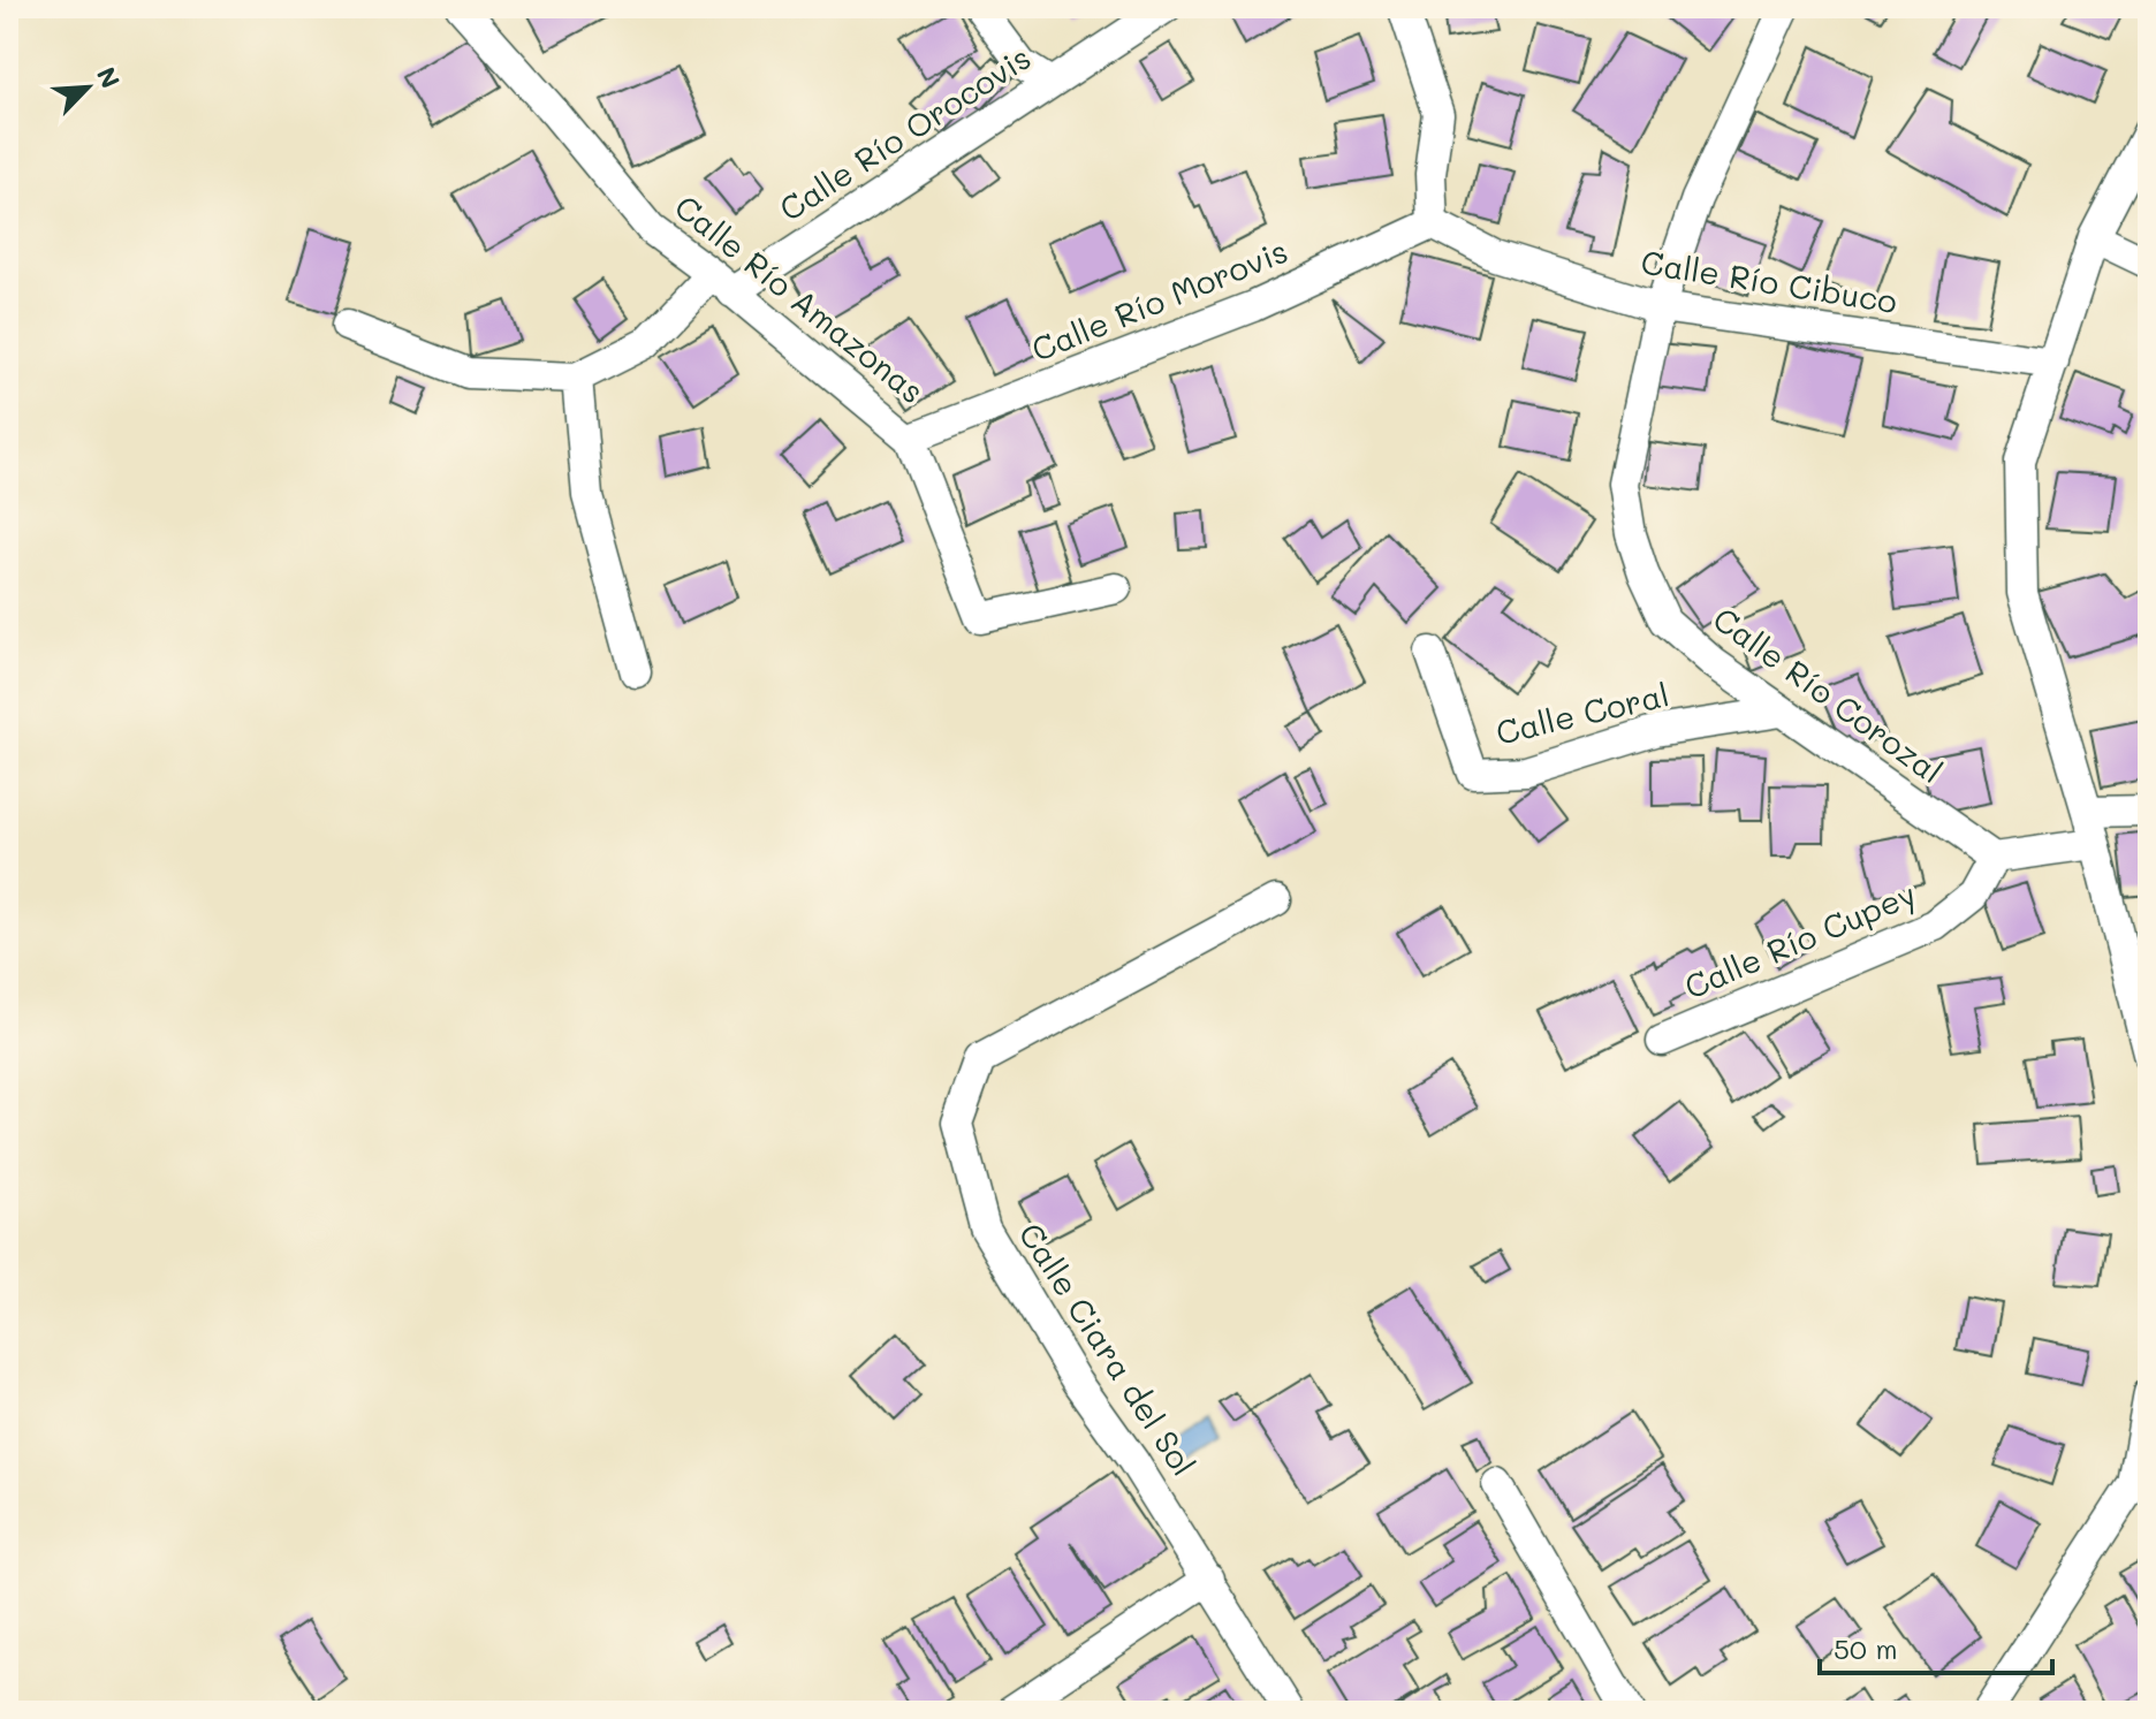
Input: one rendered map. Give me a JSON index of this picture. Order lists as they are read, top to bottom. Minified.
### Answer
{"streets":{"street":["Calle Río Orocovis","Calle Río Cibuco","Calle Río Amazonas","Calle Río Morovis","Calle Río Corozal","Calle Coral","Calle Río Cupey","Calle Ciara del Sol"]},"crossings":[["Calle Río Orocovis","Calle Río Amazonas"],["Calle Río Cibuco","Calle Río Morovis"],["Calle Río Cibuco","Calle Río Corozal"],["Calle Río Amazonas","Calle Río Morovis"],["Calle Río Corozal","Calle Coral"],["Calle Río Corozal","Calle Río Cupey"]],"scale_bar":"50 m","north":"top right"}
